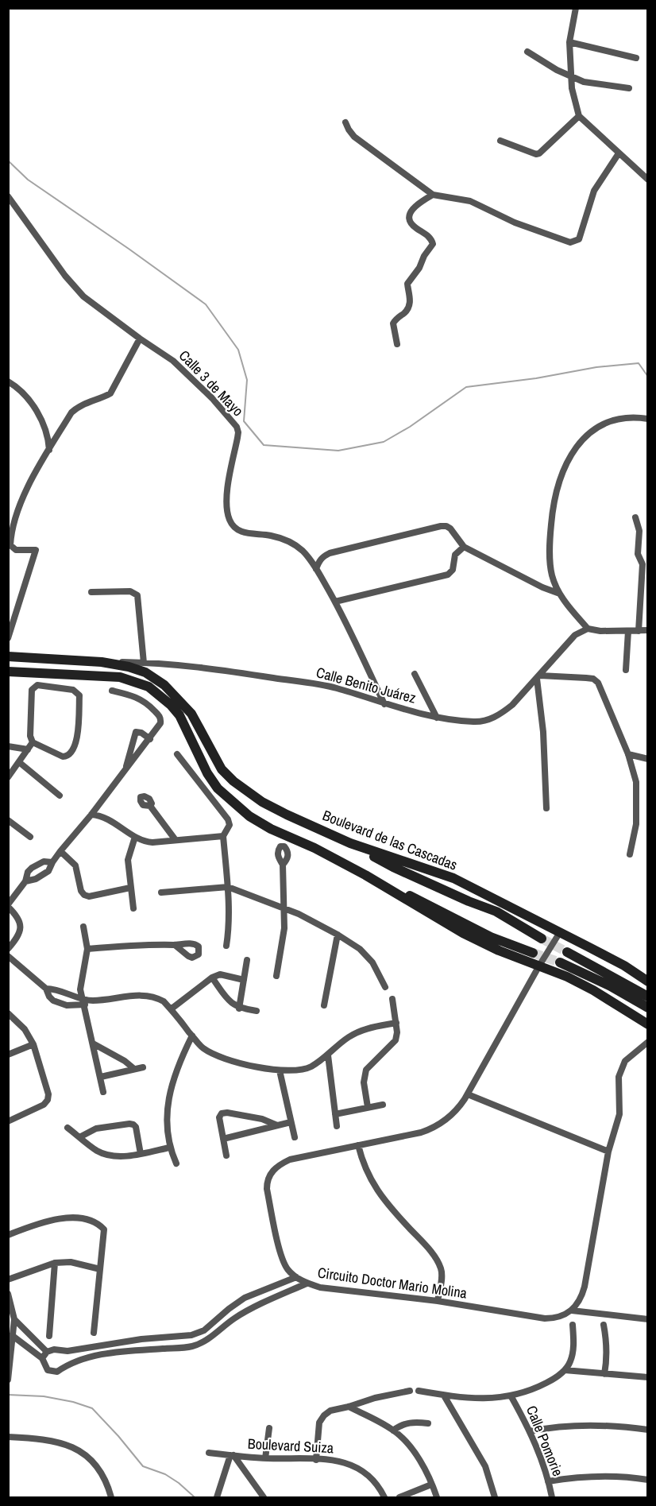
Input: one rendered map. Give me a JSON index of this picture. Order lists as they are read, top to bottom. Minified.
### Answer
{"streets":{"main road":["Boulevard de las Cascadas"],"street":["Calle 3 de Mayo","Calle Benito Juárez","Circuito Doctor Mario Molina","Calle Pomorie","Boulevard Suiza"]},"crossings":[["Calle 3 de Mayo","Calle Benito Juárez"],["Calle Benito Juárez","Boulevard de las Cascadas"],["Boulevard de las Cascadas","Circuito Doctor Mario Molina"]]}
